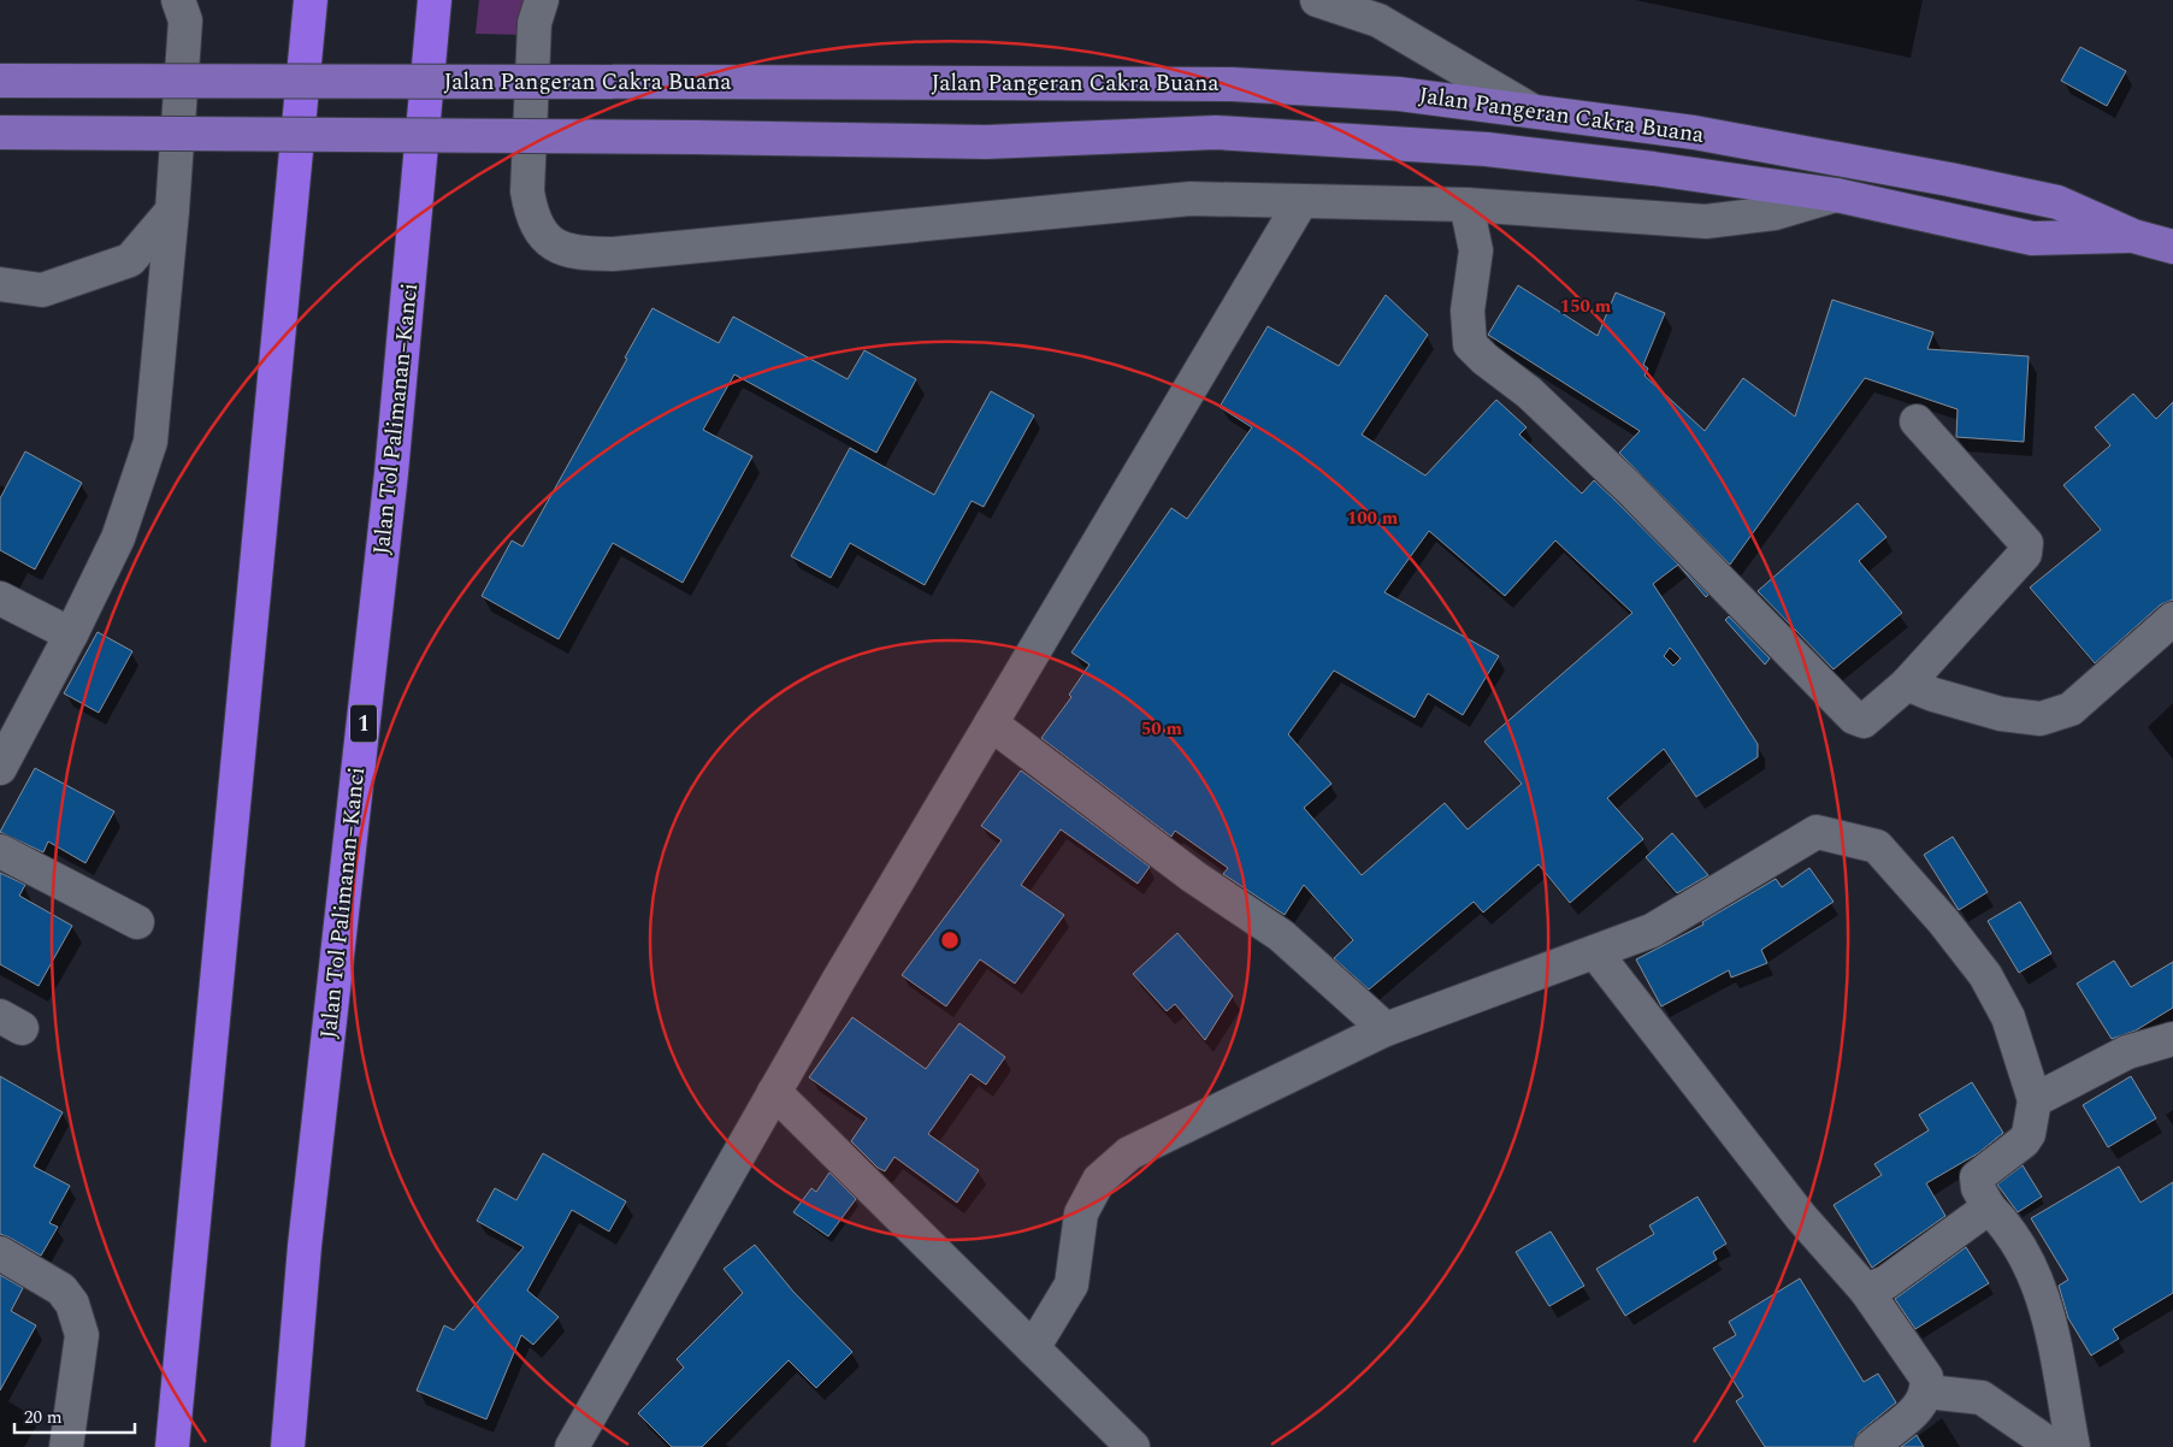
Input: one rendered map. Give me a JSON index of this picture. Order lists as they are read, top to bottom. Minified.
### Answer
{"streets":{"highway":["Jalan Tol Palimanan–Kanci","1"],"main road":["Jalan Pangeran Cakra Buana"]},"scale_bar":"20 m","rings":["150 m","100 m","50 m"]}
